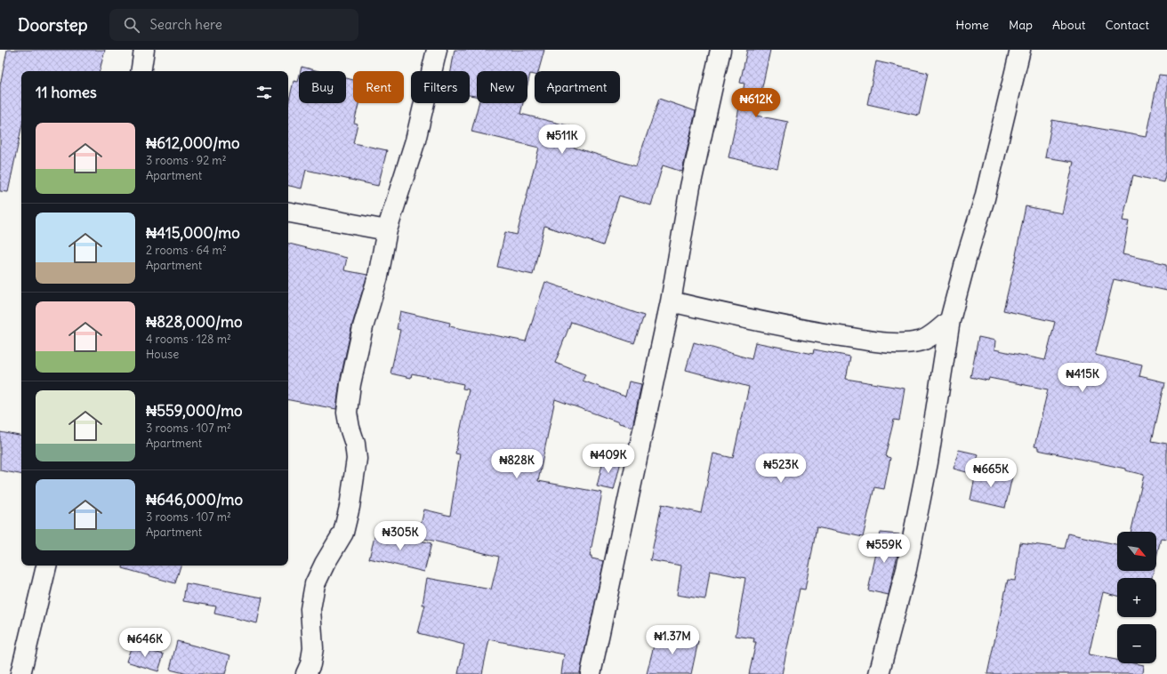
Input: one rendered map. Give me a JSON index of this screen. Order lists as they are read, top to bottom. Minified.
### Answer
{"north":"bottom right","page":{"header":"Doorstep","search":"Search here","nav":["Home","Map","About","Contact"],"chip":["Buy","Rent","Filters","New","Apartment"],"heading":"11 homes","price":["₦612K","₦511K","₦415K","₦409K","₦828K","₦523K","₦665K","₦305K","₦559K","₦1.37M","₦646K"],"list":[{"name":"₦612,000/mo","note":"3 rooms · 92 m² · Apartment"},{"name":"₦415,000/mo","note":"2 rooms · 64 m² · Apartment"},{"name":"₦828,000/mo","note":"4 rooms · 128 m² · House"},{"name":"₦559,000/mo","note":"3 rooms · 107 m² · Apartment"},{"name":"₦646,000/mo","note":"3 rooms · 107 m² · Apartment"}],"map_buttons":["+","−"]}}
